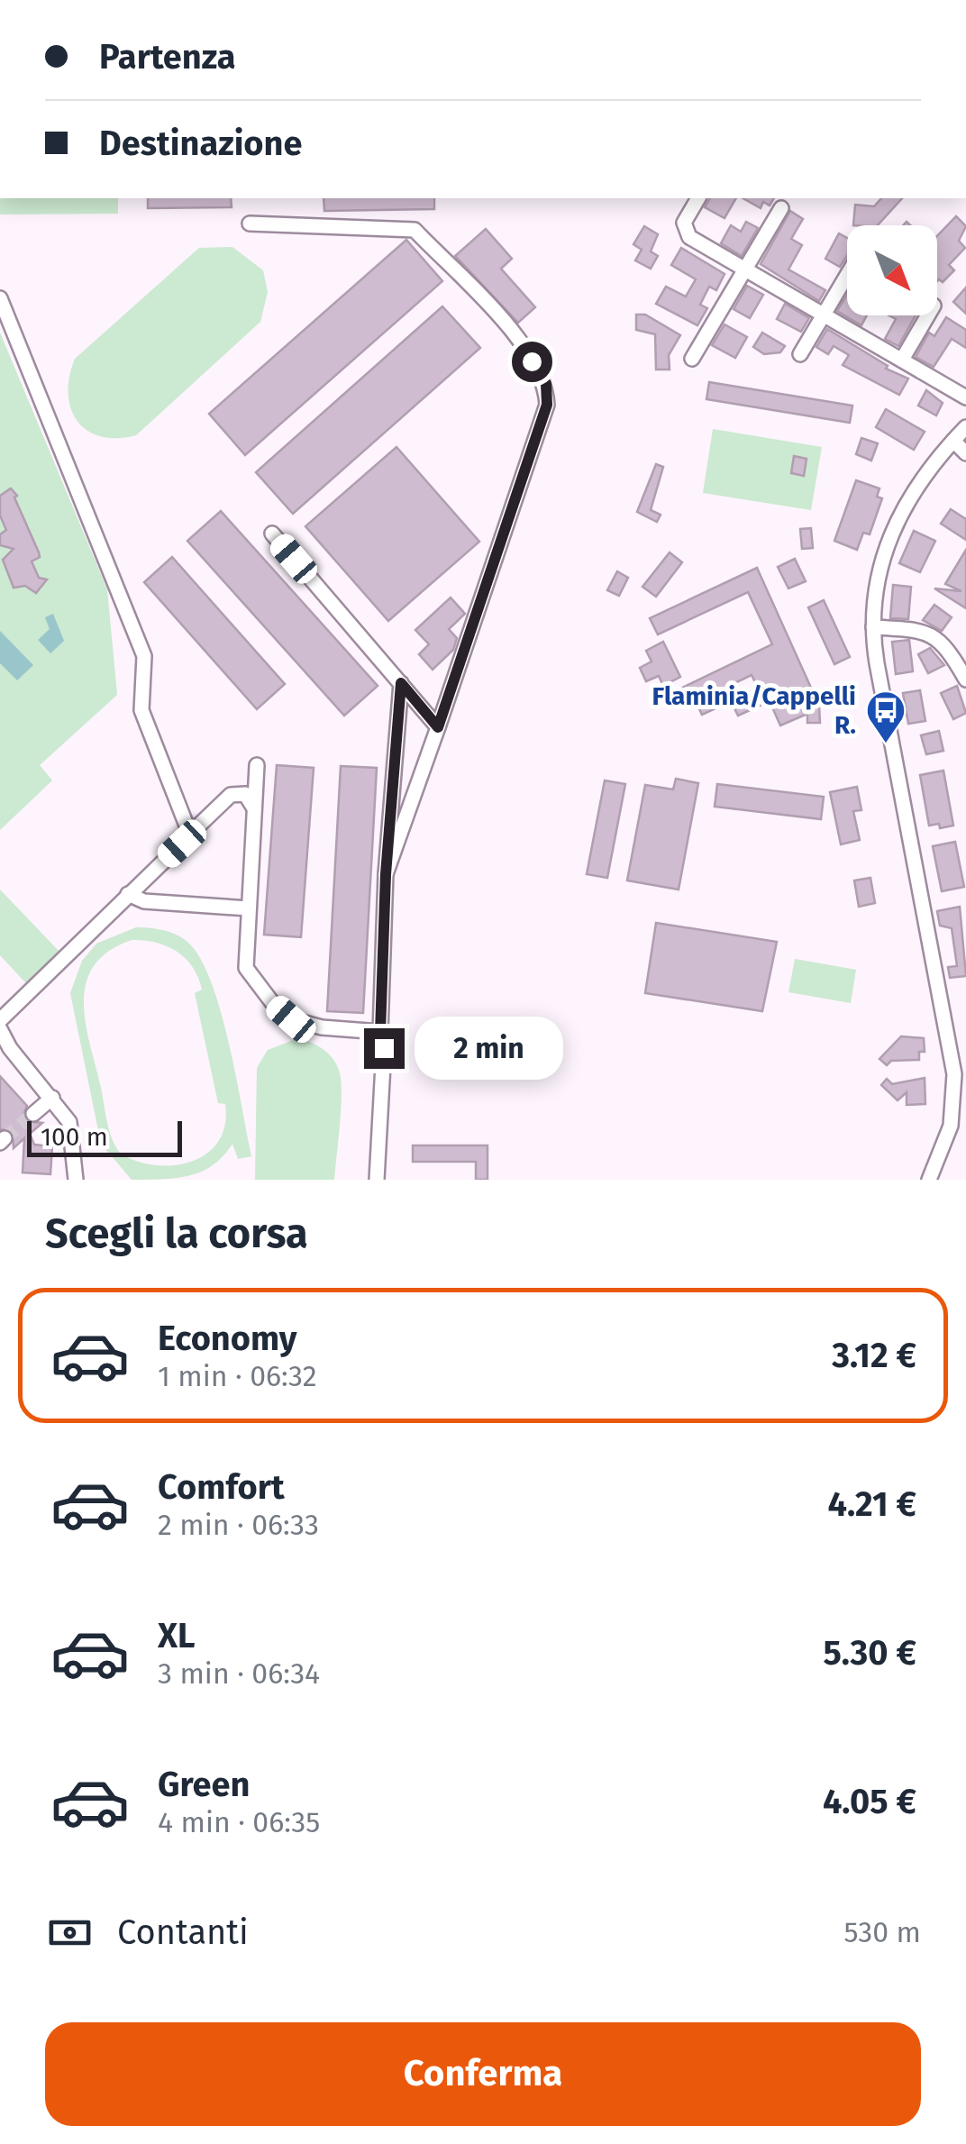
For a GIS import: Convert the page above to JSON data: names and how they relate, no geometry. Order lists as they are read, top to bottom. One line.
{"places":{"bus stop":["Flaminia/Cappelli R."]},"scale_bar":"100 m","north":"bottom right","page":{"banner":["Partenza","Destinazione"],"bubble":"2 min","scale":"100 m","heading":"Scegli la corsa","list":[{"name":"Economy","note":"1 min · 06:32","value":"3.12 €"},{"name":"Comfort","note":"2 min · 06:33","value":"4.21 €"},{"name":"XL","note":"3 min · 06:34","value":"5.30 €"},{"name":"Green","note":"4 min · 06:35","value":"4.05 €"}],"pay":["Contanti","530 m"],"buttons":"Conferma"}}
